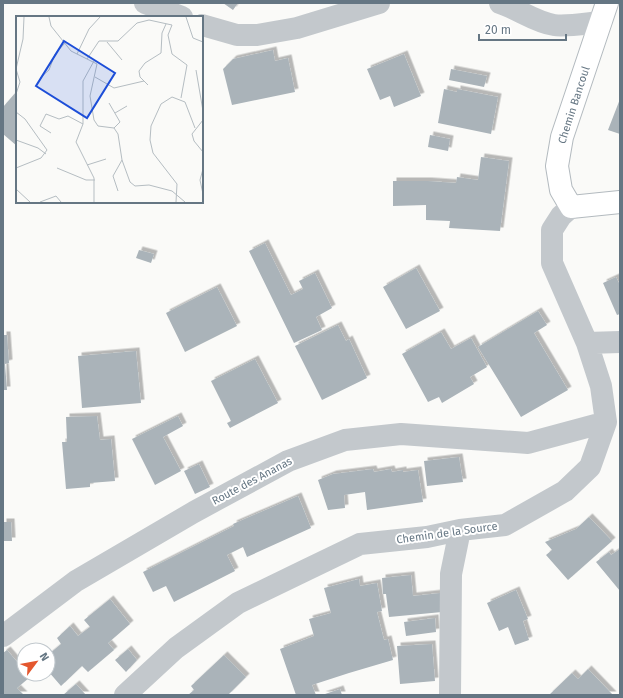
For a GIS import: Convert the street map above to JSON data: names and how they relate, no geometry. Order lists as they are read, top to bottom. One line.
{"streets":{"main road":["Chemin Bancoul"],"street":["Route des Ananas","Chemin de la Source"]},"crossings":[["Chemin Bancoul","Chemin de la Source"],["Route des Ananas","Chemin de la Source"]],"scale_bar":"20 m","north":"top right"}
